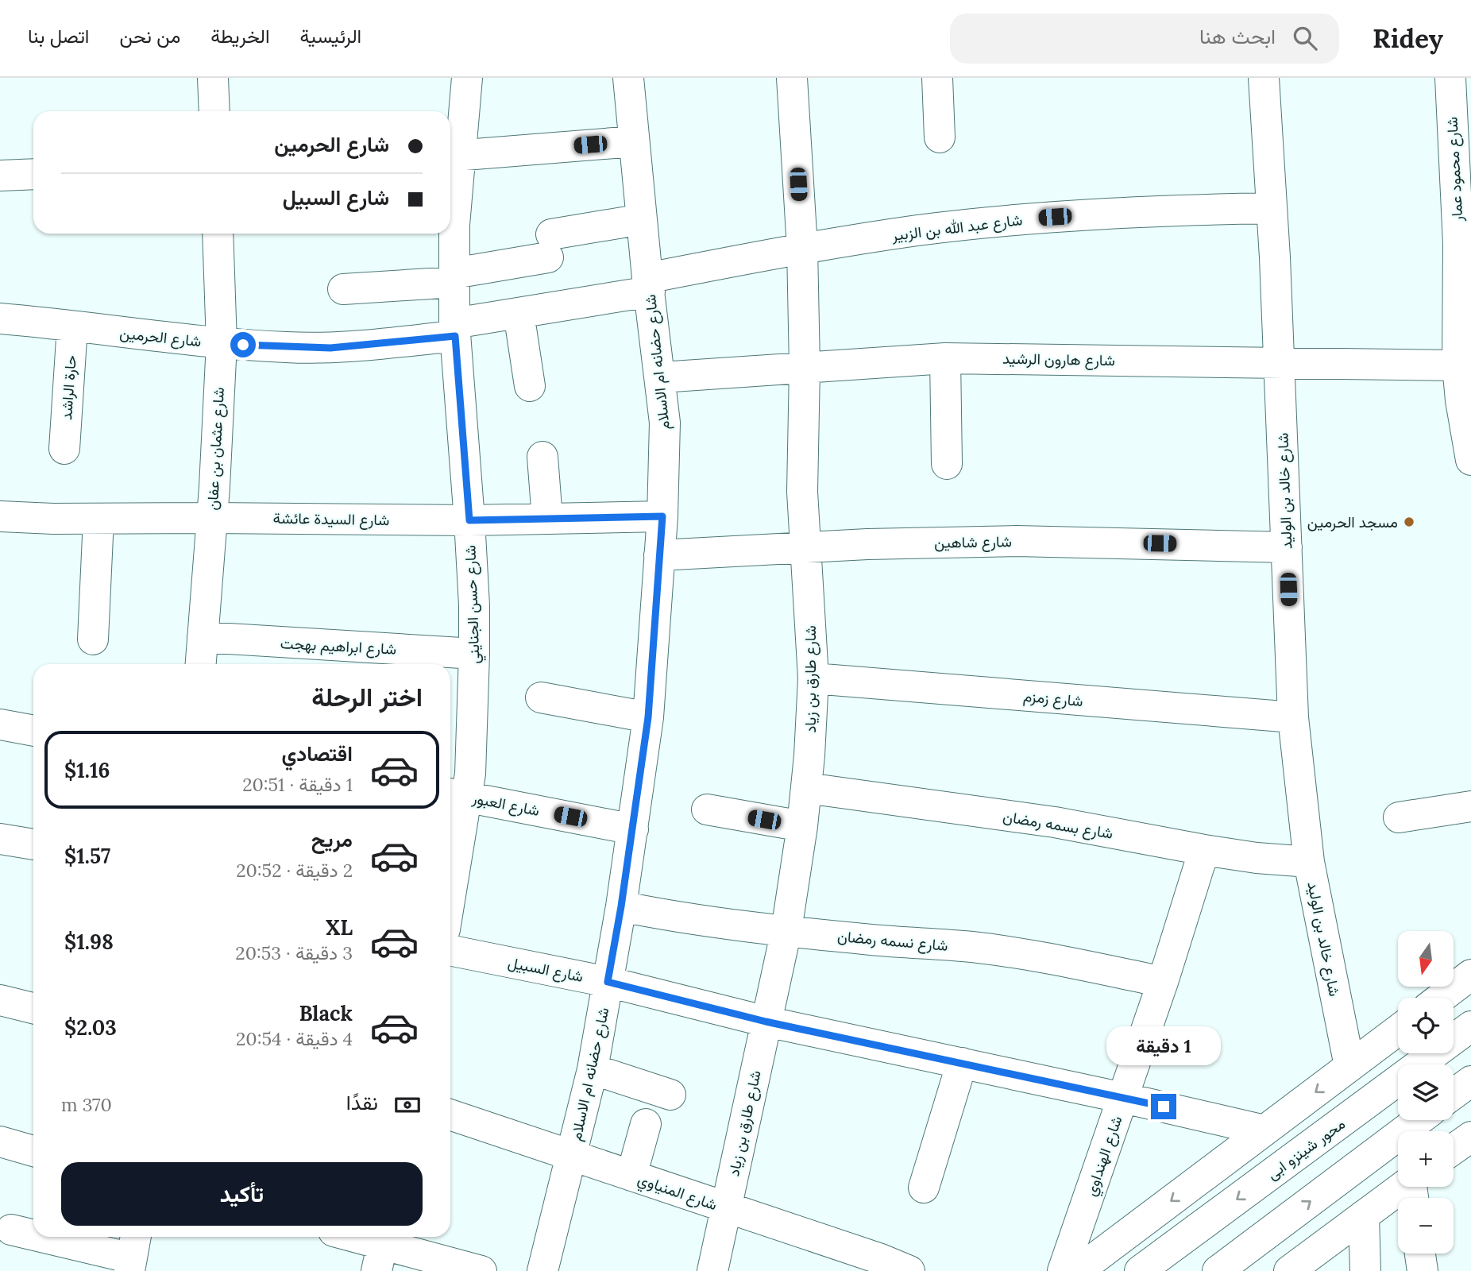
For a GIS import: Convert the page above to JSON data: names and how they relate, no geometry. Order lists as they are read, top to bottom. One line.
{"streets":{"street":["شارع محمود عمار","شارع عبد الله بن الزبير","شارع الحرمين","شارع هارون الرشيد","شارع حضانه ام الاسلام","حارة الراشد","شارع عثمان بن عفان","شارع خالد بن الوليد","شارع السيدة عائشة","شارع شاهين","شارع حسن الجنايني","شارع ابراهيم بهجت","شارع طارق بن زياد","شارع زمزم","شارع العبور","شارع بسمه رمضان","شارع نسمه رمضان","شارع السبيل","محور شينزو ابى","شارع الهنداوي","شارع المنياوي"]},"crossings":[["شارع محمود عمار","شارع هارون الرشيد"],["شارع عبد الله بن الزبير","شارع الحرمين"],["شارع عبد الله بن الزبير","شارع حضانه ام الاسلام"],["شارع عبد الله بن الزبير","شارع خالد بن الوليد"],["شارع عبد الله بن الزبير","شارع طارق بن زياد"],["شارع الحرمين","شارع حضانه ام الاسلام"],["شارع الحرمين","حارة الراشد"],["شارع الحرمين","شارع عثمان بن عفان"],["شارع الحرمين","شارع حسن الجنايني"],["شارع هارون الرشيد","شارع حضانه ام الاسلام"],["شارع هارون الرشيد","شارع خالد بن الوليد"],["شارع هارون الرشيد","شارع طارق بن زياد"],["شارع حضانه ام الاسلام","شارع السيدة عائشة"],["شارع حضانه ام الاسلام","شارع شاهين"],["شارع حضانه ام الاسلام","شارع العبور"],["شارع حضانه ام الاسلام","شارع نسمه رمضان"],["شارع حضانه ام الاسلام","شارع السبيل"],["شارع حضانه ام الاسلام","شارع المنياوي"],["شارع عثمان بن عفان","شارع السيدة عائشة"],["شارع عثمان بن عفان","شارع ابراهيم بهجت"],["شارع خالد بن الوليد","شارع شاهين"],["شارع خالد بن الوليد","شارع زمزم"],["شارع خالد بن الوليد","شارع بسمه رمضان"],["شارع السيدة عائشة","شارع حسن الجنايني"],["شارع شاهين","شارع طارق بن زياد"],["شارع حسن الجنايني","شارع ابراهيم بهجت"],["شارع حسن الجنايني","شارع العبور"],["شارع طارق بن زياد","شارع زمزم"],["شارع طارق بن زياد","شارع بسمه رمضان"],["شارع طارق بن زياد","شارع نسمه رمضان"],["شارع طارق بن زياد","شارع السبيل"],["شارع طارق بن زياد","شارع المنياوي"],["شارع بسمه رمضان","شارع الهنداوي"],["شارع نسمه رمضان","شارع الهنداوي"],["شارع السبيل","شارع الهنداوي"]],"places":["مسجد الحرمين"],"north":"bottom","page":{"header":"Ridey","search":"ابحث هنا","nav":["الرئيسية","الخريطة","من نحن","اتصل بنا"],"banner":["شارع الحرمين","شارع السبيل"],"heading":"اختر الرحلة","list":[{"name":"اقتصادي","note":"1 دقيقة · 20:51","value":"$1.16"},{"name":"مريح","note":"2 دقيقة · 20:52","value":"$1.57"},{"name":"XL","note":"3 دقيقة · 20:53","value":"$1.98"},{"name":"Black","note":"4 دقيقة · 20:54","value":"$2.03"}],"map_buttons":["+","−"],"bubble":"1 دقيقة","pay":["نقدًا","370 m"],"buttons":"تأكيد"}}
